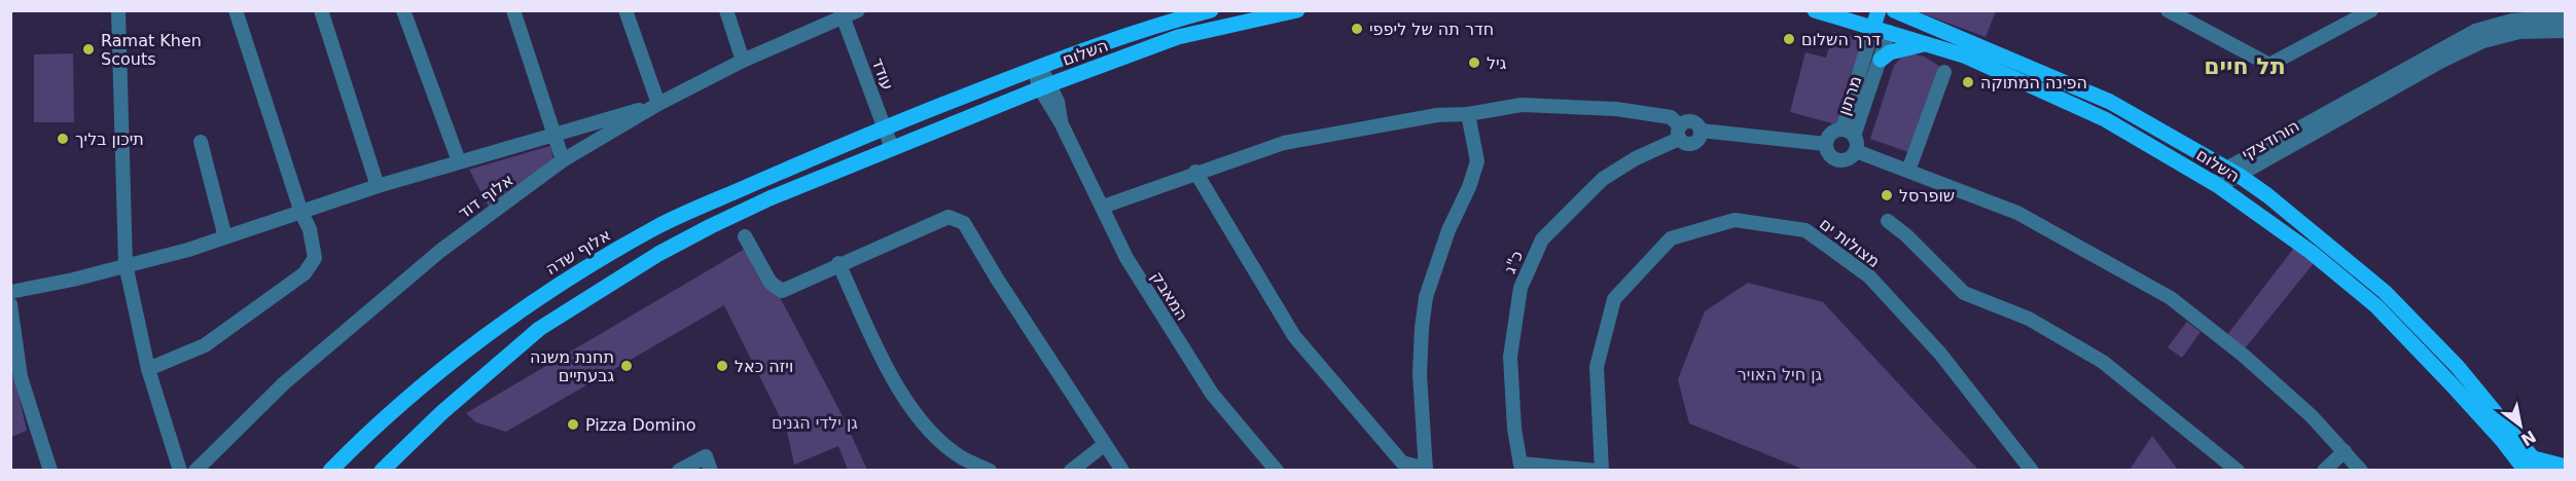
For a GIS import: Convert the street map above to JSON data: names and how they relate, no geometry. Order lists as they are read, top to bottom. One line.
{"streets":{"main road":["השלום","אלוף שדה"],"street":["עודד","מרתון","הורודצקי","אלוף דוד","מצולות ים","כ\"ג","המאבק"]},"crossings":[["השלום","עודד"],["השלום","מרתון"],["השלום","הורודצקי"],["השלום","אלוף שדה"],["השלום","המאבק"],["עודד","אלוף דוד"],["עודד","אלוף שדה"],["מרתון","כ\"ג"]],"districts":["תל חיים"],"parks":["גן חיל האויר","גן ילדי הגנים"],"places":["חדר תה של ליפפי","דרך השלום","Ramat Khen Scouts","גיל","הפינה המתוקה","תיכון בליך","שופרסל","תחנת משנה גבעתיים","ויזה כאל","Pizza Domino"],"north":"bottom right"}
